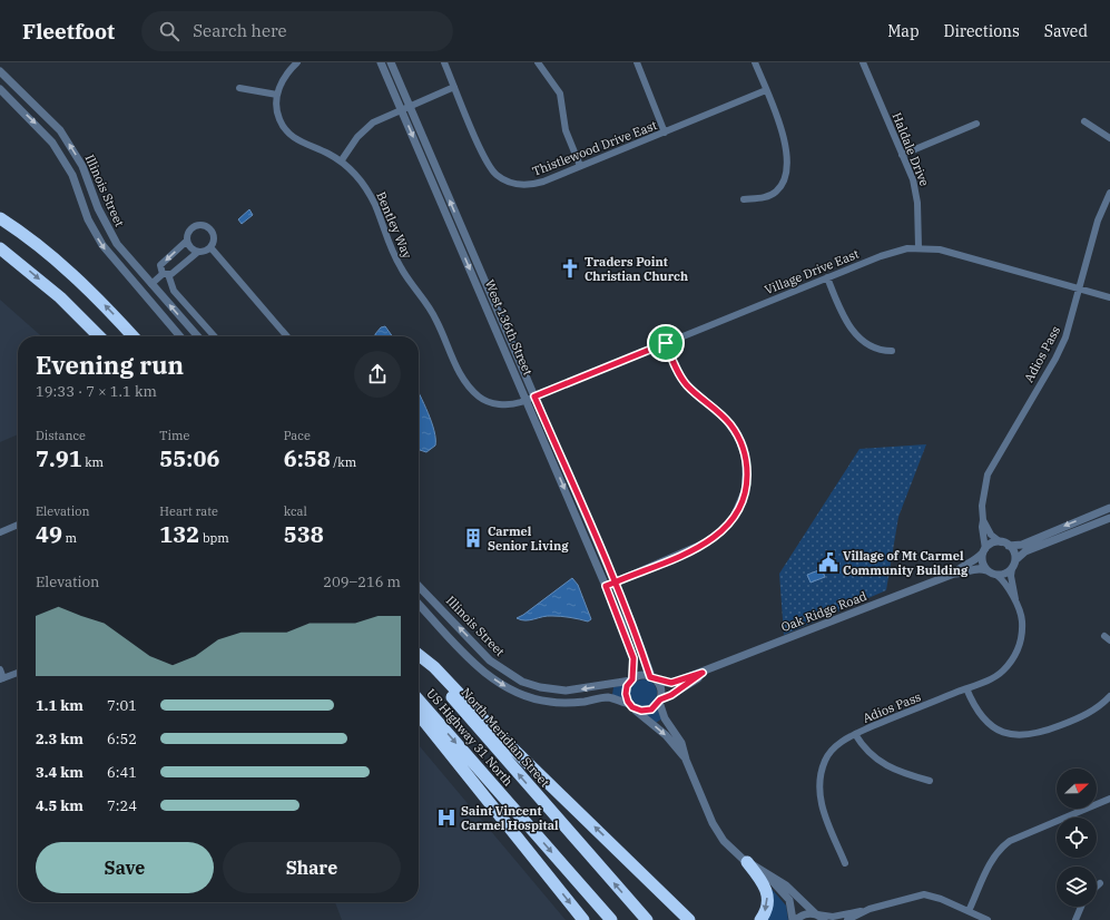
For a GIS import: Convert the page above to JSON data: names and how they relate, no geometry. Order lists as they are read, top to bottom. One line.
{"streets":{"highway":["US Highway 31 North","North Meridian Street"],"street":["Thistlewood Drive East","Haldale Drive","Illinois Street","Bentley Way","Village Drive East","West 136th Street","Adios Pass","Oak Ridge Road"]},"crossings":[["Haldale Drive","Village Drive East"],["Illinois Street","West 136th Street"],["Illinois Street","Oak Ridge Road"],["Bentley Way","Village Drive East"],["Bentley Way","West 136th Street"],["Village Drive East","West 136th Street"],["Village Drive East","Adios Pass"],["West 136th Street","Oak Ridge Road"],["Adios Pass","Oak Ridge Road"]],"places":{"church":["Traders Point Christian Church"],"building":["Carmel Senior Living"],"public building":["Village of Mt Carmel Community Building"],"hospital":["Saint Vincent Carmel Hospital"]},"north":"right","page":{"header":"Fleetfoot","search":"Search here","nav":["Map","Directions","Saved"],"heading":["Evening run","19:33 · 7 × 1.1 km"],"stats":[["Distance","7.91 km"],["Time","55:06"],["Pace","6:58 /km"],["Elevation","49 m"],["Heart rate","132 bpm"],["kcal","538"]],"chart":["Elevation","209–216 m"],"list":[{"name":"1.1 km","note":"7:01"},{"name":"2.3 km","note":"6:52"},{"name":"3.4 km","note":"6:41"},{"name":"4.5 km","note":"7:24"}],"buttons":["Save","Share"]}}
